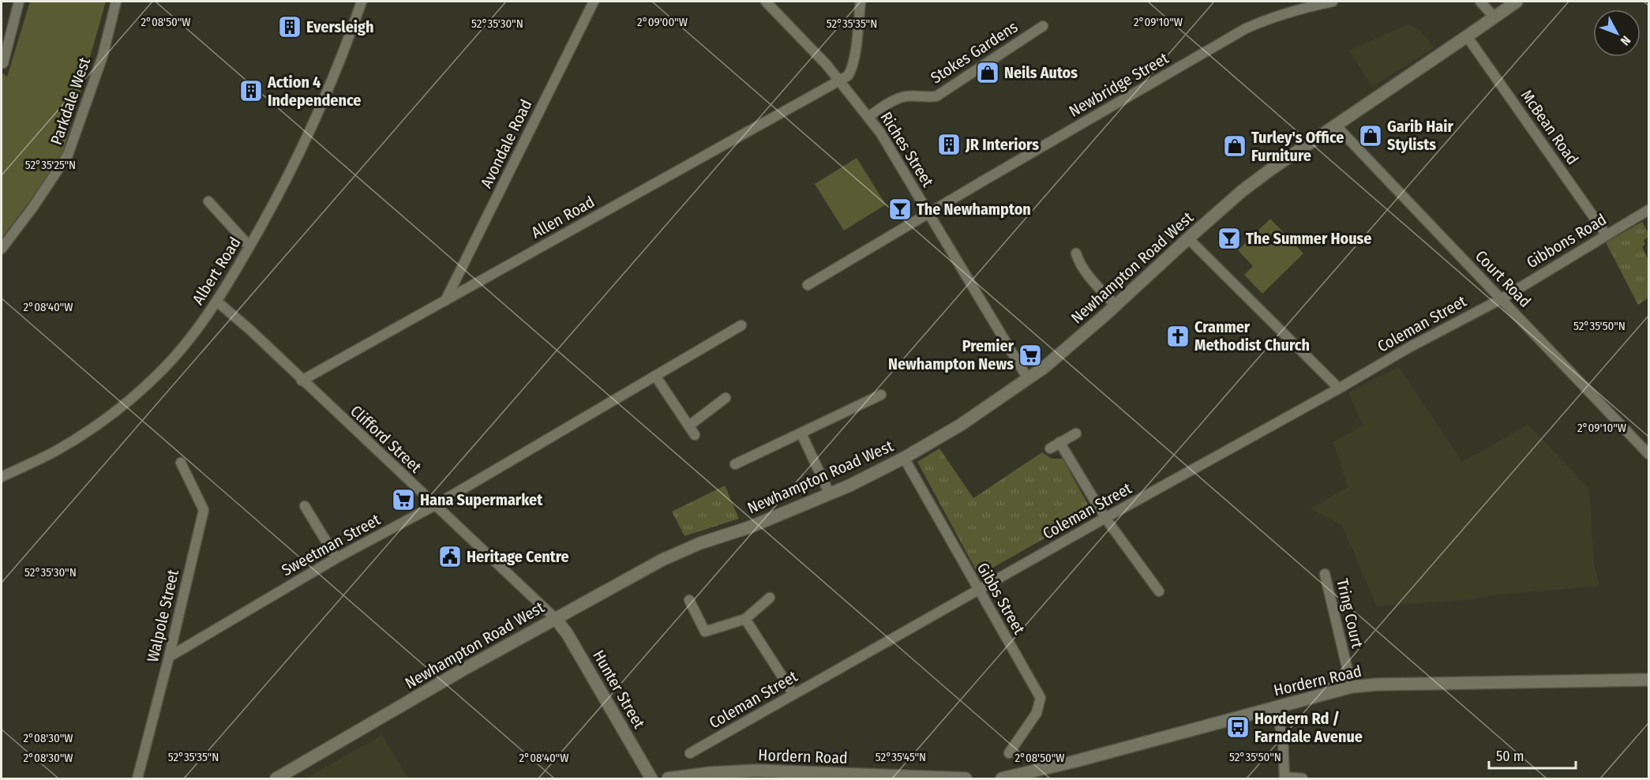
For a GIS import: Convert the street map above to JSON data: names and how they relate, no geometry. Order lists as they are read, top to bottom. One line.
{"streets":{"street":["Stokes Gardens","Newbridge Street","Parkdale West","McBean Road","Avondale Road","Riches Street","Allen Road","Gibbons Road","Newhampton Road West","Albert Road","Court Road","Coleman Street","Clifford Street","Sweetman Street","Gibbs Street","Tring Court","Walpole Street","Hordern Road","Hunter Street"]},"crossings":[["Stokes Gardens","Riches Street"],["Newbridge Street","Riches Street"],["McBean Road","Gibbons Road"],["McBean Road","Newhampton Road West"],["Avondale Road","Allen Road"],["Riches Street","Allen Road"],["Riches Street","Newhampton Road West"],["Allen Road","Clifford Street"],["Gibbons Road","Court Road"],["Gibbons Road","Coleman Street"],["Newhampton Road West","Court Road"],["Newhampton Road West","Clifford Street"],["Newhampton Road West","Gibbs Street"],["Newhampton Road West","Hunter Street"],["Albert Road","Clifford Street"],["Court Road","Coleman Street"],["Coleman Street","Gibbs Street"],["Clifford Street","Sweetman Street"],["Clifford Street","Hunter Street"],["Sweetman Street","Walpole Street"],["Tring Court","Hordern Road"]],"places":{"building":["Eversleigh","Action 4 Independence","JR Interiors"],"shop":["Neils Autos","Garib Hair Stylists","Turley's Office Furniture"],"bar":["The Newhampton","The Summer House"],"church":["Cranmer Methodist Church"],"supermarket":["Premier Newhampton News","Hana Supermarket"],"public building":["Heritage Centre"],"bus stop":["Hordern Rd / Farndale Avenue"]},"scale_bar":"50 m","north":"bottom right","coordinates":["2°08'50\"W","2°09'00\"W","2°09'10\"W","52°35'30\"N","52°35'35\"N","52°35'25\"N","2°08'40\"W","52°35'50\"N","2°08'30\"W","52°35'45\"N"]}
